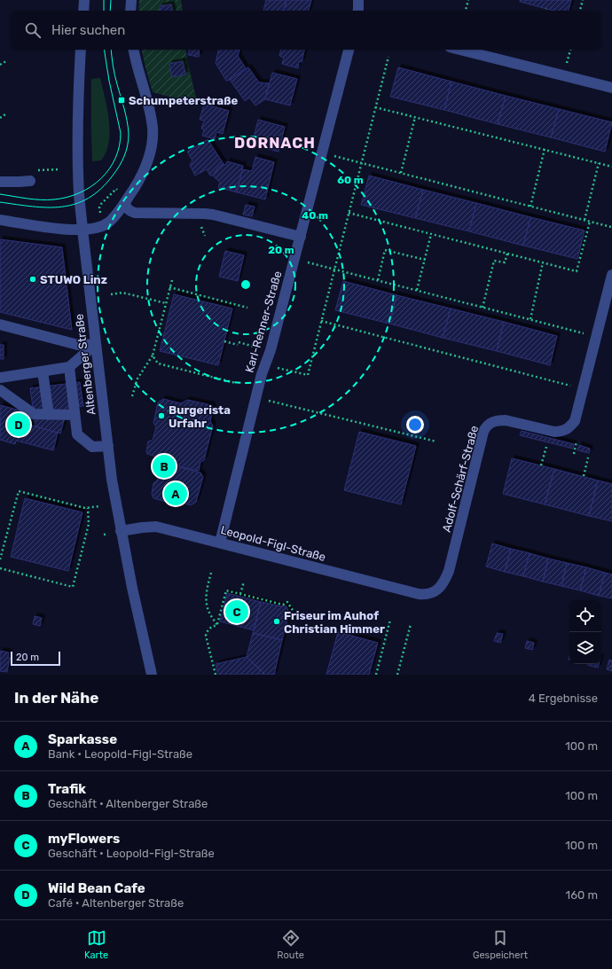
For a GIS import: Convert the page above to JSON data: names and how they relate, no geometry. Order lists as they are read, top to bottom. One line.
{"streets":{"street":["Karl-Renner-Straße","Altenberger Straße","Adolf-Schärf-Straße","Leopold-Figl-Straße"]},"crossings":[["Karl-Renner-Straße","Leopold-Figl-Straße"],["Altenberger Straße","Leopold-Figl-Straße"],["Adolf-Schärf-Straße","Leopold-Figl-Straße"]],"districts":["DORNACH"],"places":{"transit":["Schumpeterstraße"],"other":["STUWO Linz","Burgerista Urfahr","Friseur im Auhof Christian Himmer"]},"scale_bar":"20 m","page":{"search":"Hier suchen","pins":["D","B","A","C"],"scale":"20 m","heading":["In der Nähe","4 Ergebnisse"],"list":[{"mark":"A","name":"Sparkasse","note":"Bank · Leopold-Figl-Straße","value":"100 m"},{"mark":"B","name":"Trafik","note":"Geschäft · Altenberger Straße","value":"100 m"},{"mark":"C","name":"myFlowers","note":"Geschäft · Leopold-Figl-Straße","value":"100 m"},{"mark":"D","name":"Wild Bean Cafe","note":"Café · Altenberger Straße","value":"160 m"}],"nav":["Karte","Route","Gespeichert"]},"rings":["60 m","40 m","20 m"]}
